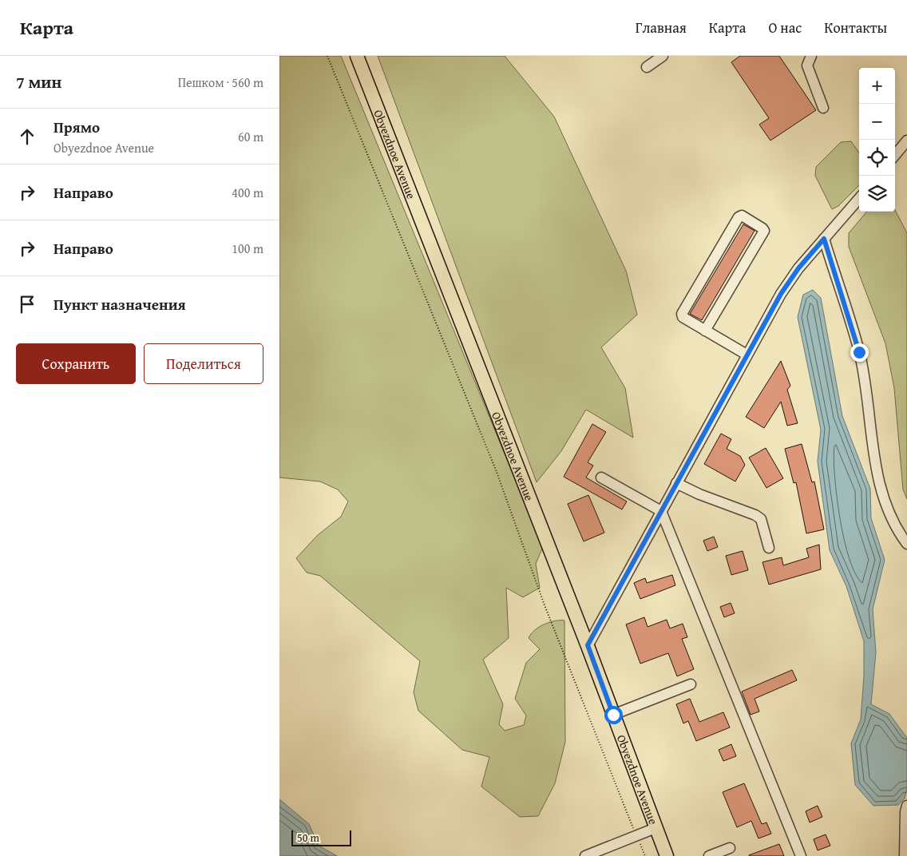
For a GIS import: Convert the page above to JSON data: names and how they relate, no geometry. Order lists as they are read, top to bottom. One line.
{"streets":{"main road":["Obyezdnoe Avenue"]},"scale_bar":"50 m","page":{"header":"Карта","nav":["Главная","Карта","О нас","Контакты"],"heading":["7 мин","Пешком · 560 m"],"map_buttons":["+","−"],"list":[["Прямо","Obyezdnoe Avenue","60 m"],["Направо","400 m"],["Направо","100 m"],"Пункт назначения"],"buttons":["Сохранить","Поделиться"],"scale":"50 m"}}
